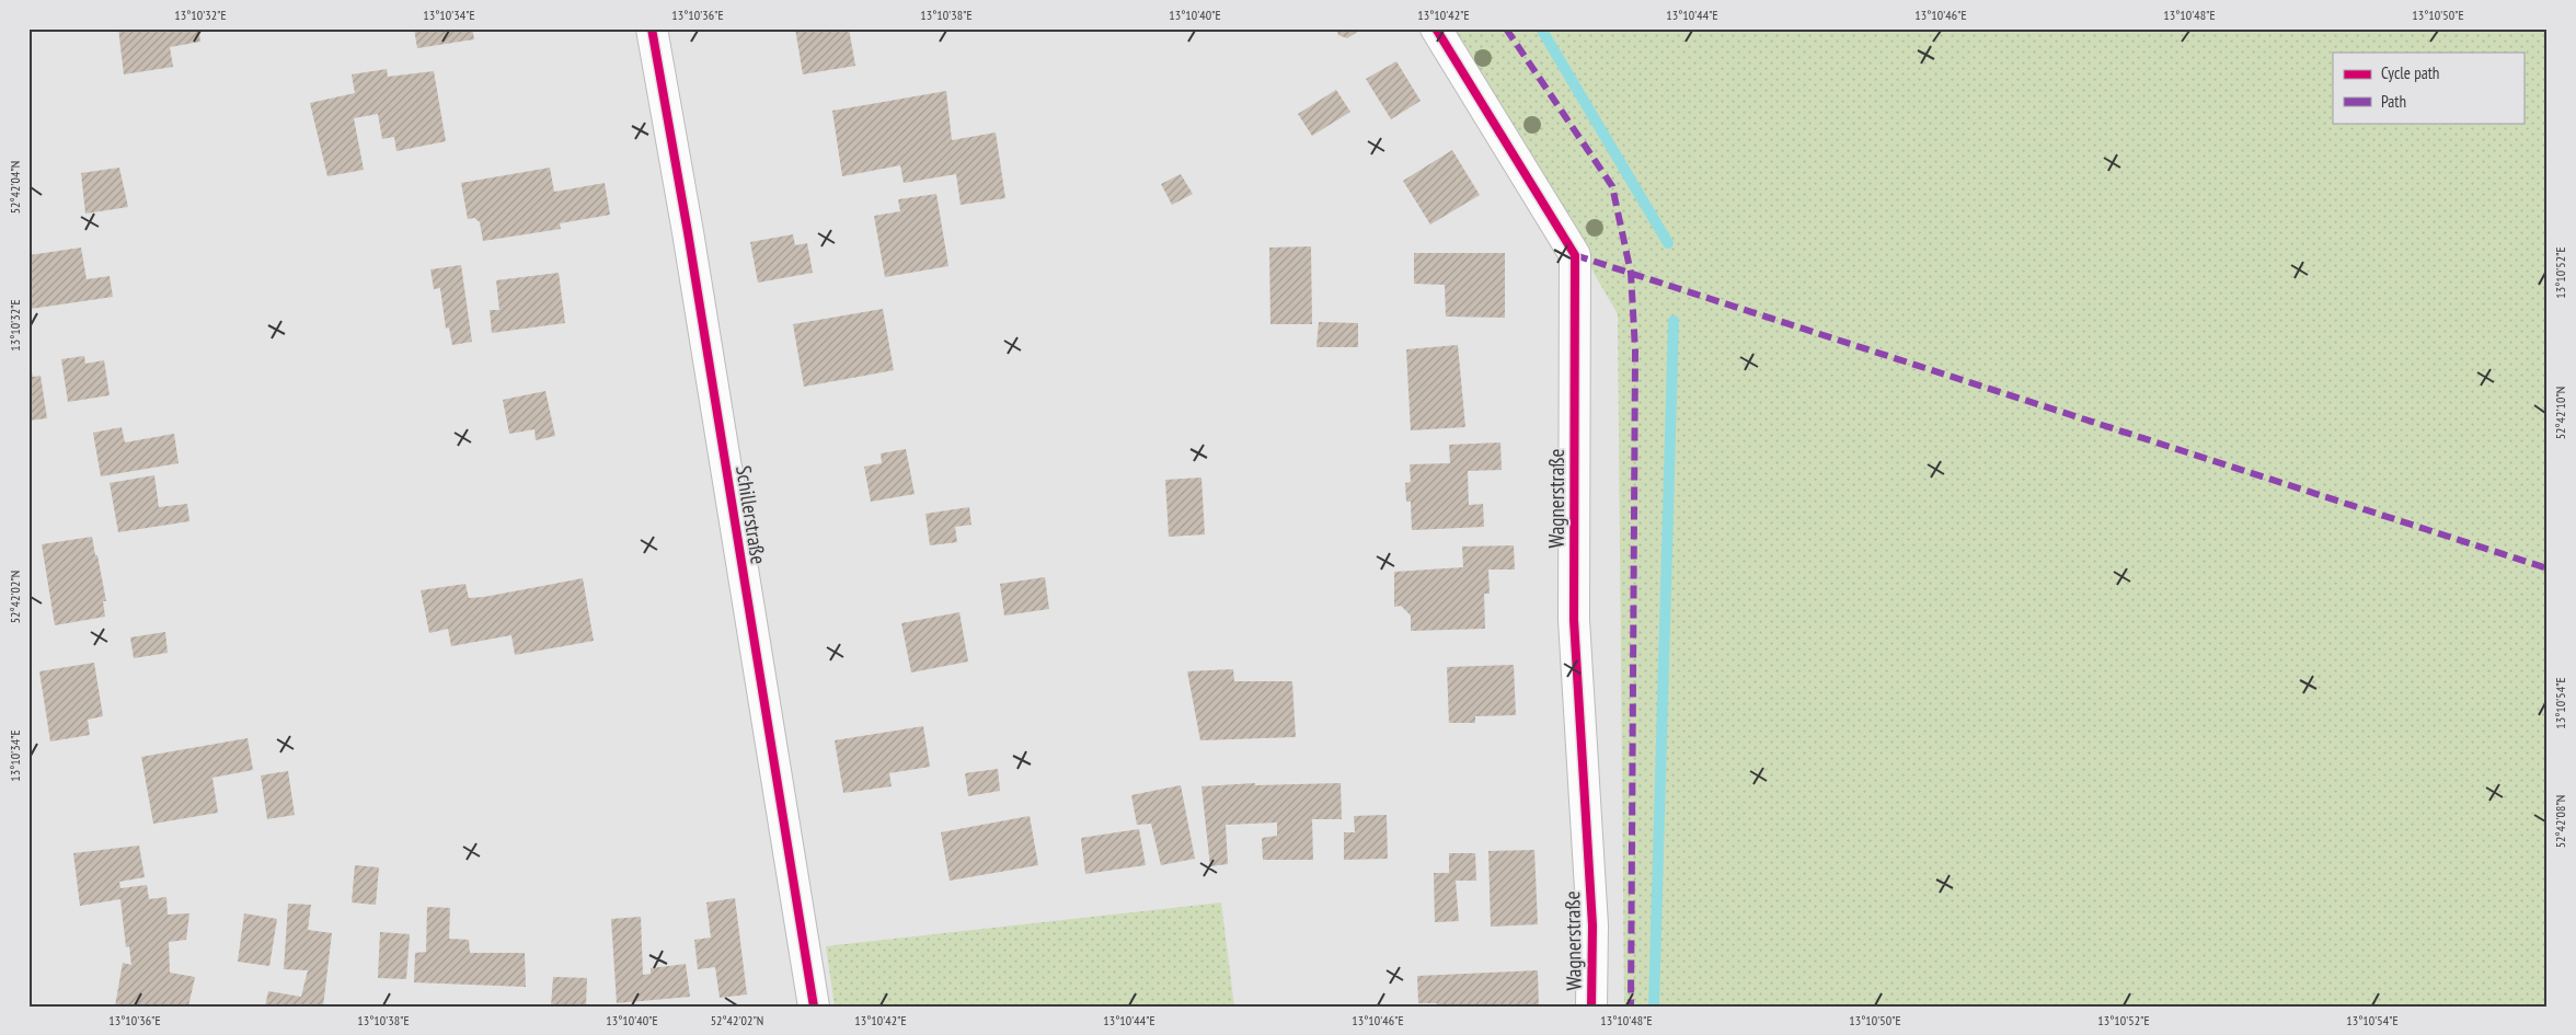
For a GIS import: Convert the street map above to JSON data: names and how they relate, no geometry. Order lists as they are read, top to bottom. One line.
{"streets":{"street":["Wagnerstraße","Schillerstraße"]},"legend":["Cycle path","Path"],"coordinates":["13°10'32\"E","13°10'34\"E","13°10'36\"E","13°10'38\"E","13°10'40\"E","13°10'42\"E","13°10'44\"E","13°10'46\"E","13°10'48\"E","13°10'50\"E","52°42'04\"N","13°10'52\"E","52°42'10\"N","52°42'02\"N","13°10'54\"E","52°42'08\"N"]}
